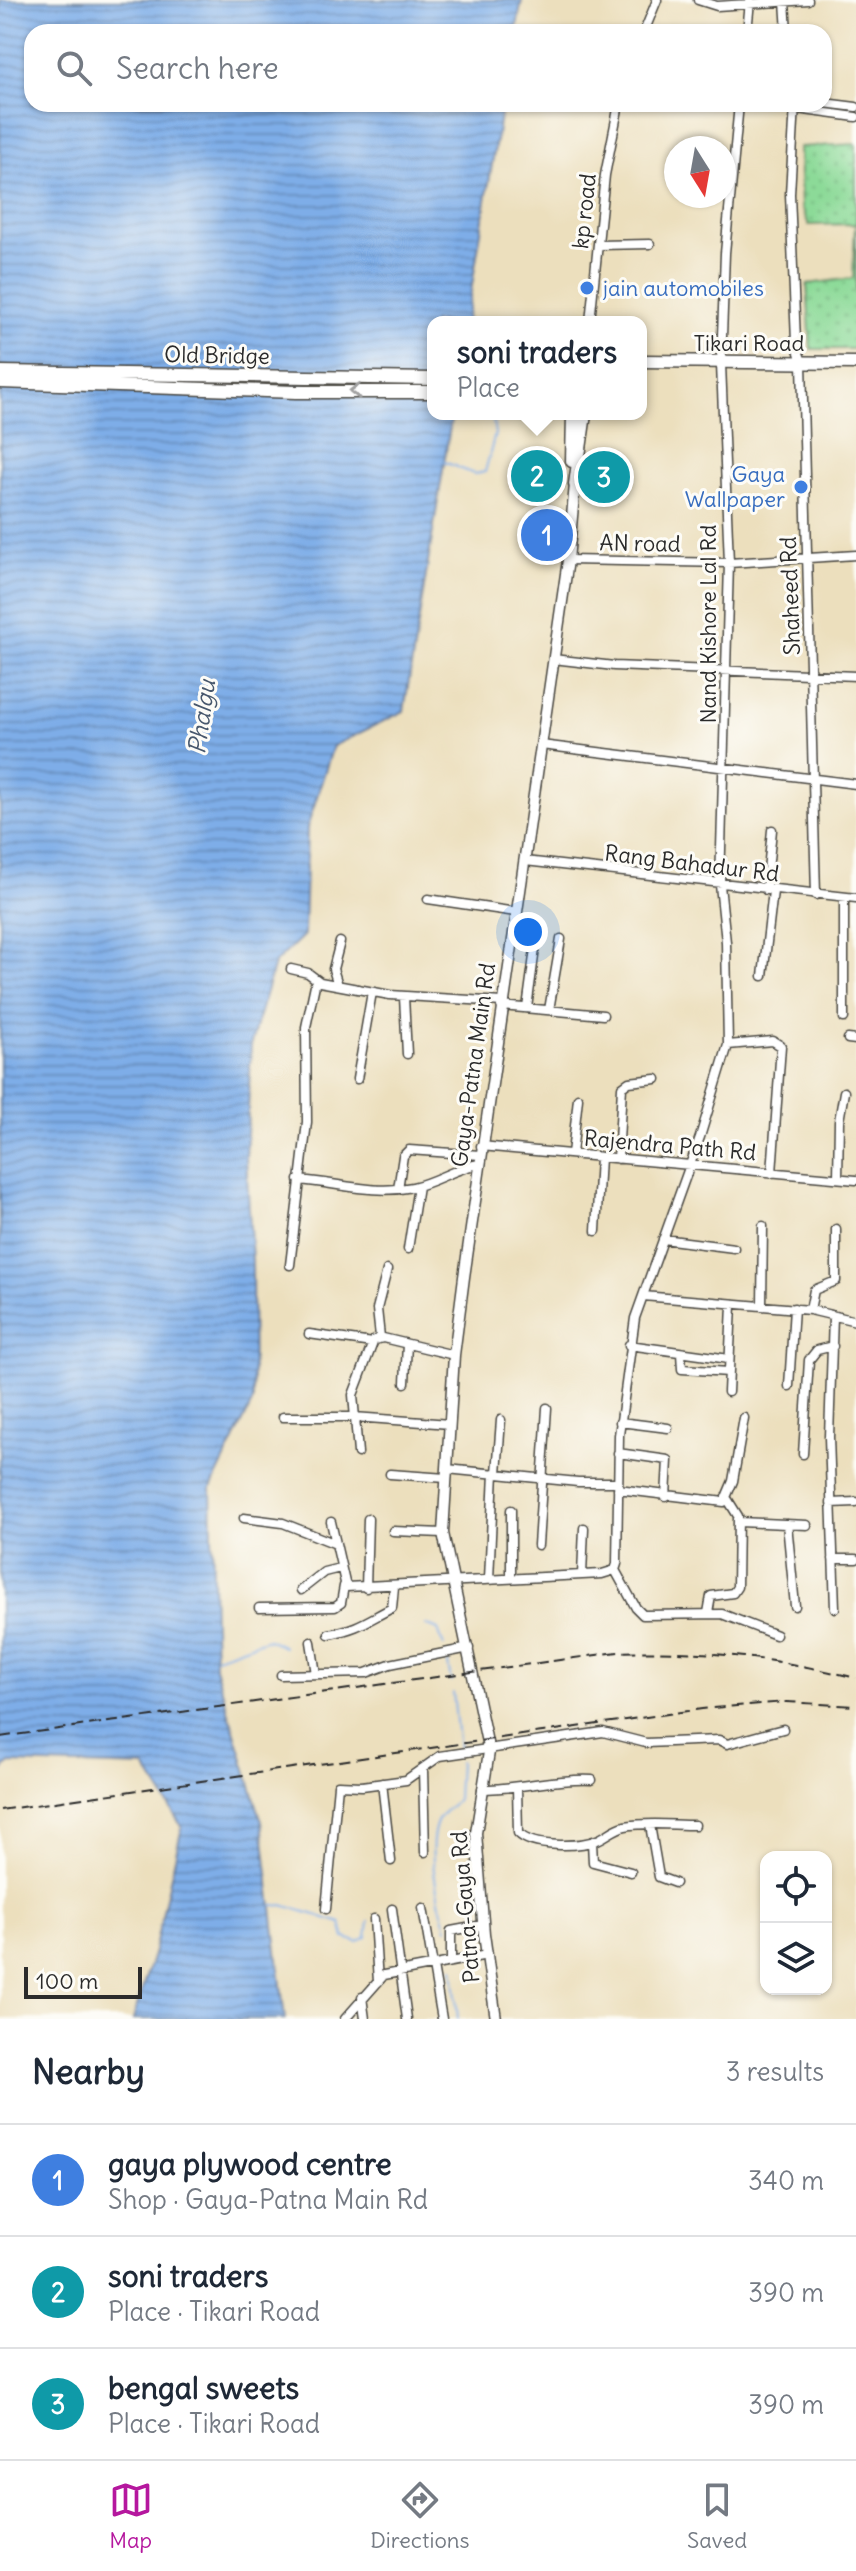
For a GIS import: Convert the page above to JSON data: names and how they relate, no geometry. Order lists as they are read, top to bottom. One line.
{"streets":{"highway":["Tikari Road","Old Bridge"],"main road":["Gaya-Patna Main Rd","Patna-Gaya Rd"],"street":["kp road","AN road","Shaheed Rd","Nand Kishore Lal Rd","Rang Bahadur Rd","Rajendra Path Rd"]},"crossings":[["Tikari Road","Shaheed Rd"],["Tikari Road","Nand Kishore Lal Rd"],["AN road","Shaheed Rd"],["AN road","Nand Kishore Lal Rd"],["AN road","Gaya-Patna Main Rd"],["Shaheed Rd","Rang Bahadur Rd"],["Nand Kishore Lal Rd","Rang Bahadur Rd"],["Nand Kishore Lal Rd","Rajendra Path Rd"],["Rang Bahadur Rd","Gaya-Patna Main Rd"],["Gaya-Patna Main Rd","Rajendra Path Rd"],["Gaya-Patna Main Rd","Patna-Gaya Rd"]],"water":["Phalgu"],"places":["jain automobiles","Gaya Wallpaper"],"scale_bar":"100 m","north":"bottom","page":{"search":"Search here","popup":["soni traders","Place"],"pins":["2","3","1"],"scale":"100 m","heading":["Nearby","3 results"],"list":[{"mark":"1","name":"gaya plywood centre","note":"Shop · Gaya-Patna Main Rd","value":"340 m"},{"mark":"2","name":"soni traders","note":"Place · Tikari Road","value":"390 m"},{"mark":"3","name":"bengal sweets","note":"Place · Tikari Road","value":"390 m"}],"nav":["Map","Directions","Saved"]}}
